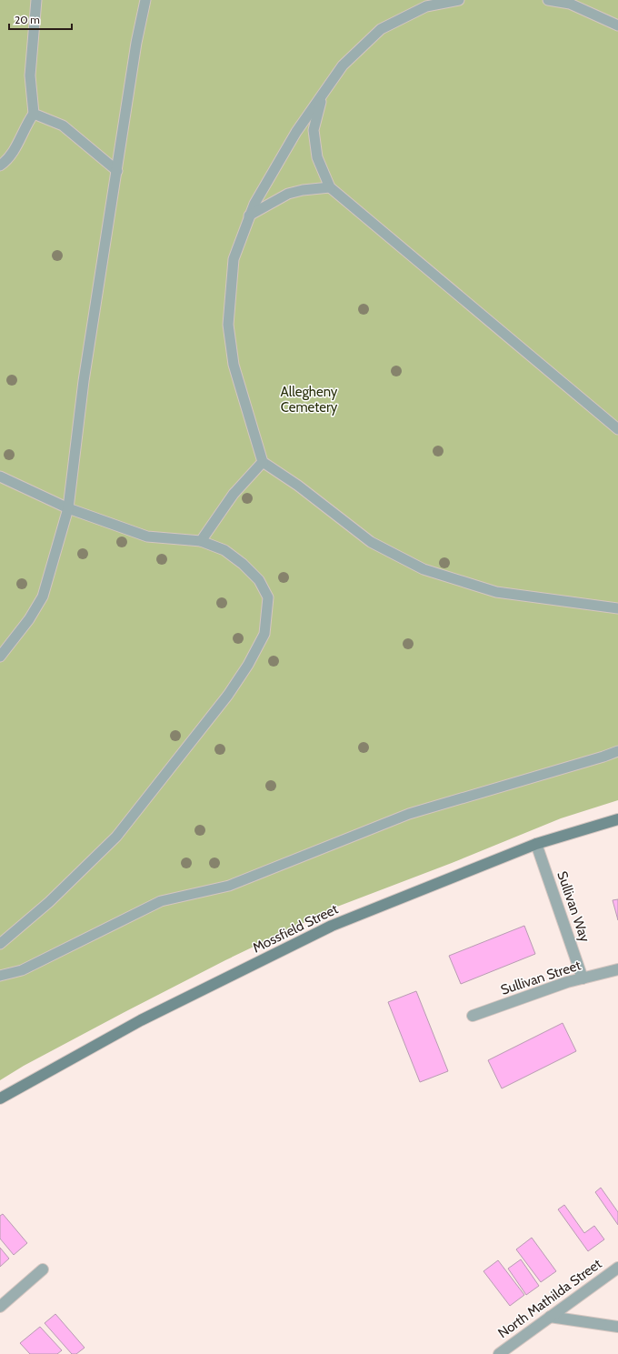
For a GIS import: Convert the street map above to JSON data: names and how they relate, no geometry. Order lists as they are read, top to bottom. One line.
{"streets":{"street":["Sullivan Way","Mossfield Street","Sullivan Street","North Mathilda Street"]},"crossings":[["Sullivan Way","Mossfield Street"],["Sullivan Way","Sullivan Street"]],"parks":["Allegheny Cemetery"],"scale_bar":"20 m"}
